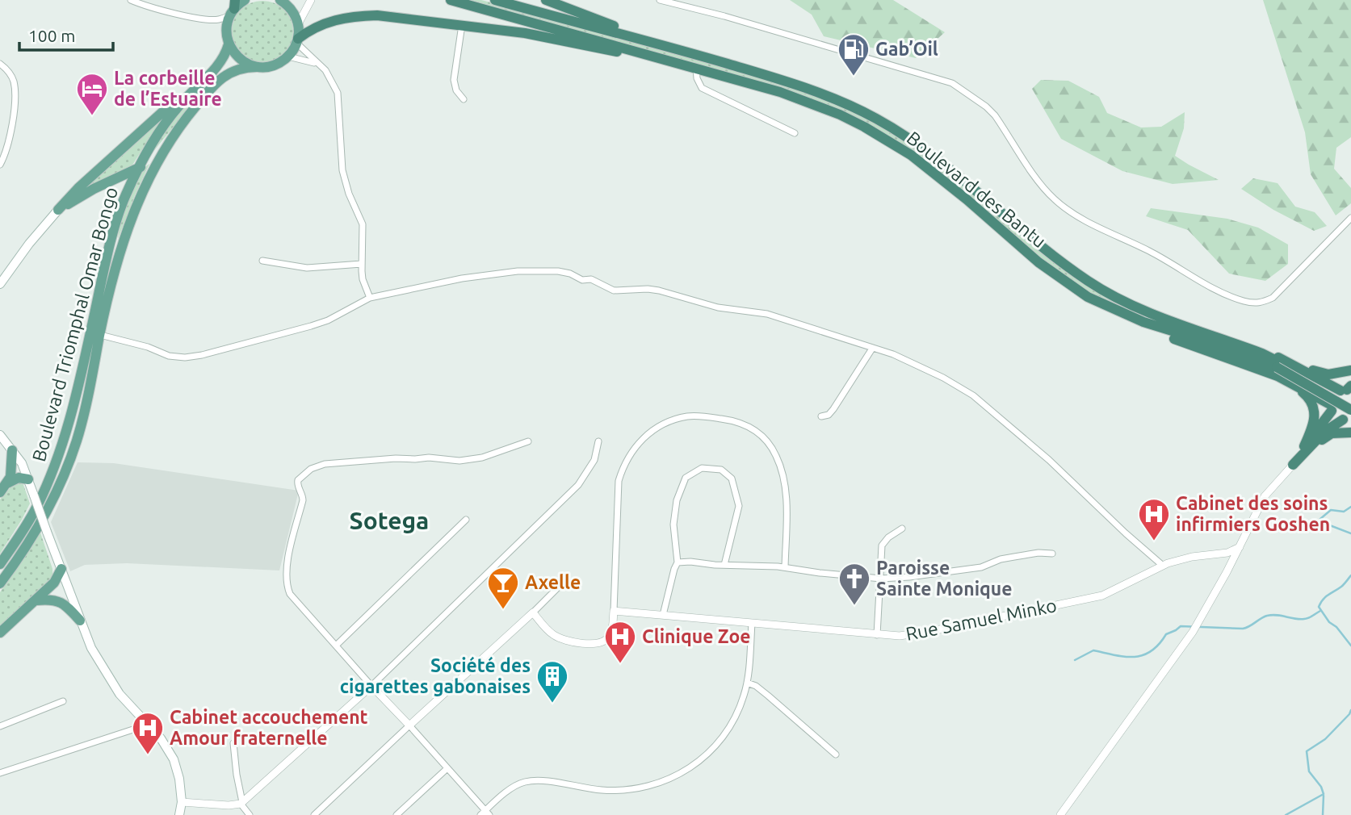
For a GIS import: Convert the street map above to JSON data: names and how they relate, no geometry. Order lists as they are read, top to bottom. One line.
{"streets":{"highway":["Boulevard des Bantu"],"main road":["Boulevard Triomphal Omar Bongo"],"street":["Rue Samuel Minko"]},"districts":["Sotega"],"places":{"fuel station":["Gab’Oil"],"hotel":["La corbeille de l’Estuaire"],"hospital":["Cabinet des soins infirmiers Goshen","Clinique Zoe","Cabinet accouchement Amour fraternelle"],"church":["Paroisse Sainte Monique"],"bar":["Axelle"],"building":["Société des cigarettes gabonaises"]},"scale_bar":"100 m"}
